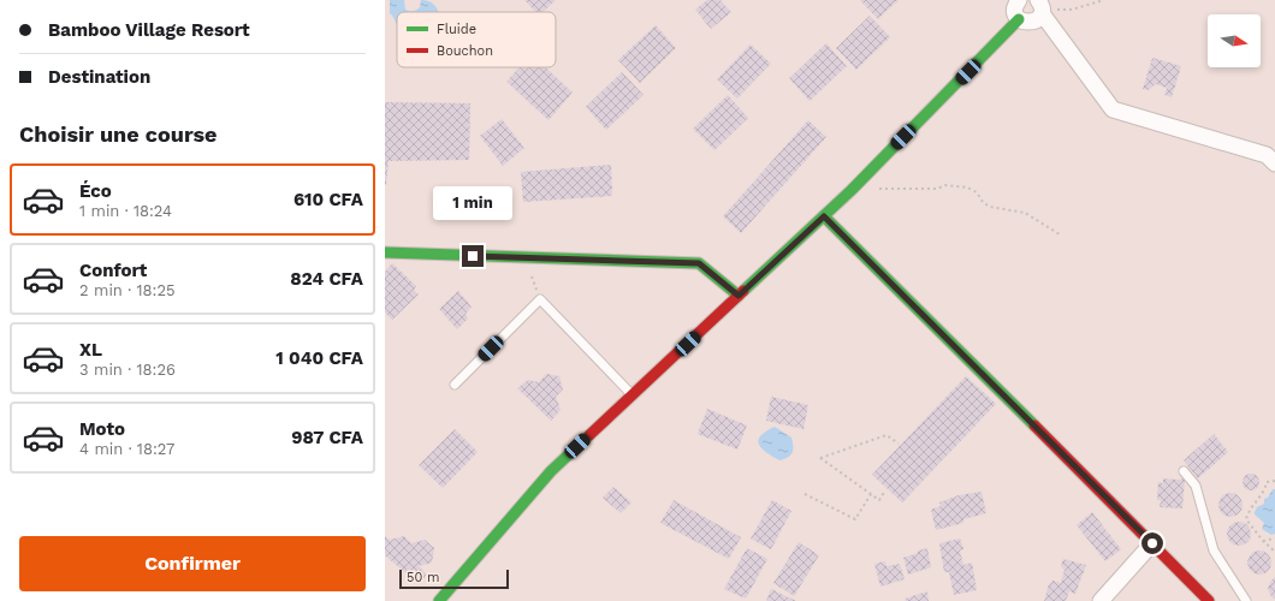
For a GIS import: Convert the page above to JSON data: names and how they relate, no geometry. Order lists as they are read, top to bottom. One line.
{"legend":["Fluide","Bouchon"],"scale_bar":"50 m","north":"right","page":{"banner":["Bamboo Village Resort","Destination"],"heading":"Choisir une course","list":[{"name":"Éco","note":"1 min · 18:24","value":"610 CFA"},{"name":"Confort","note":"2 min · 18:25","value":"824 CFA"},{"name":"XL","note":"3 min · 18:26","value":"1 040 CFA"},{"name":"Moto","note":"4 min · 18:27","value":"987 CFA"}],"bubble":"1 min","buttons":"Confirmer","scale":"50 m"}}
